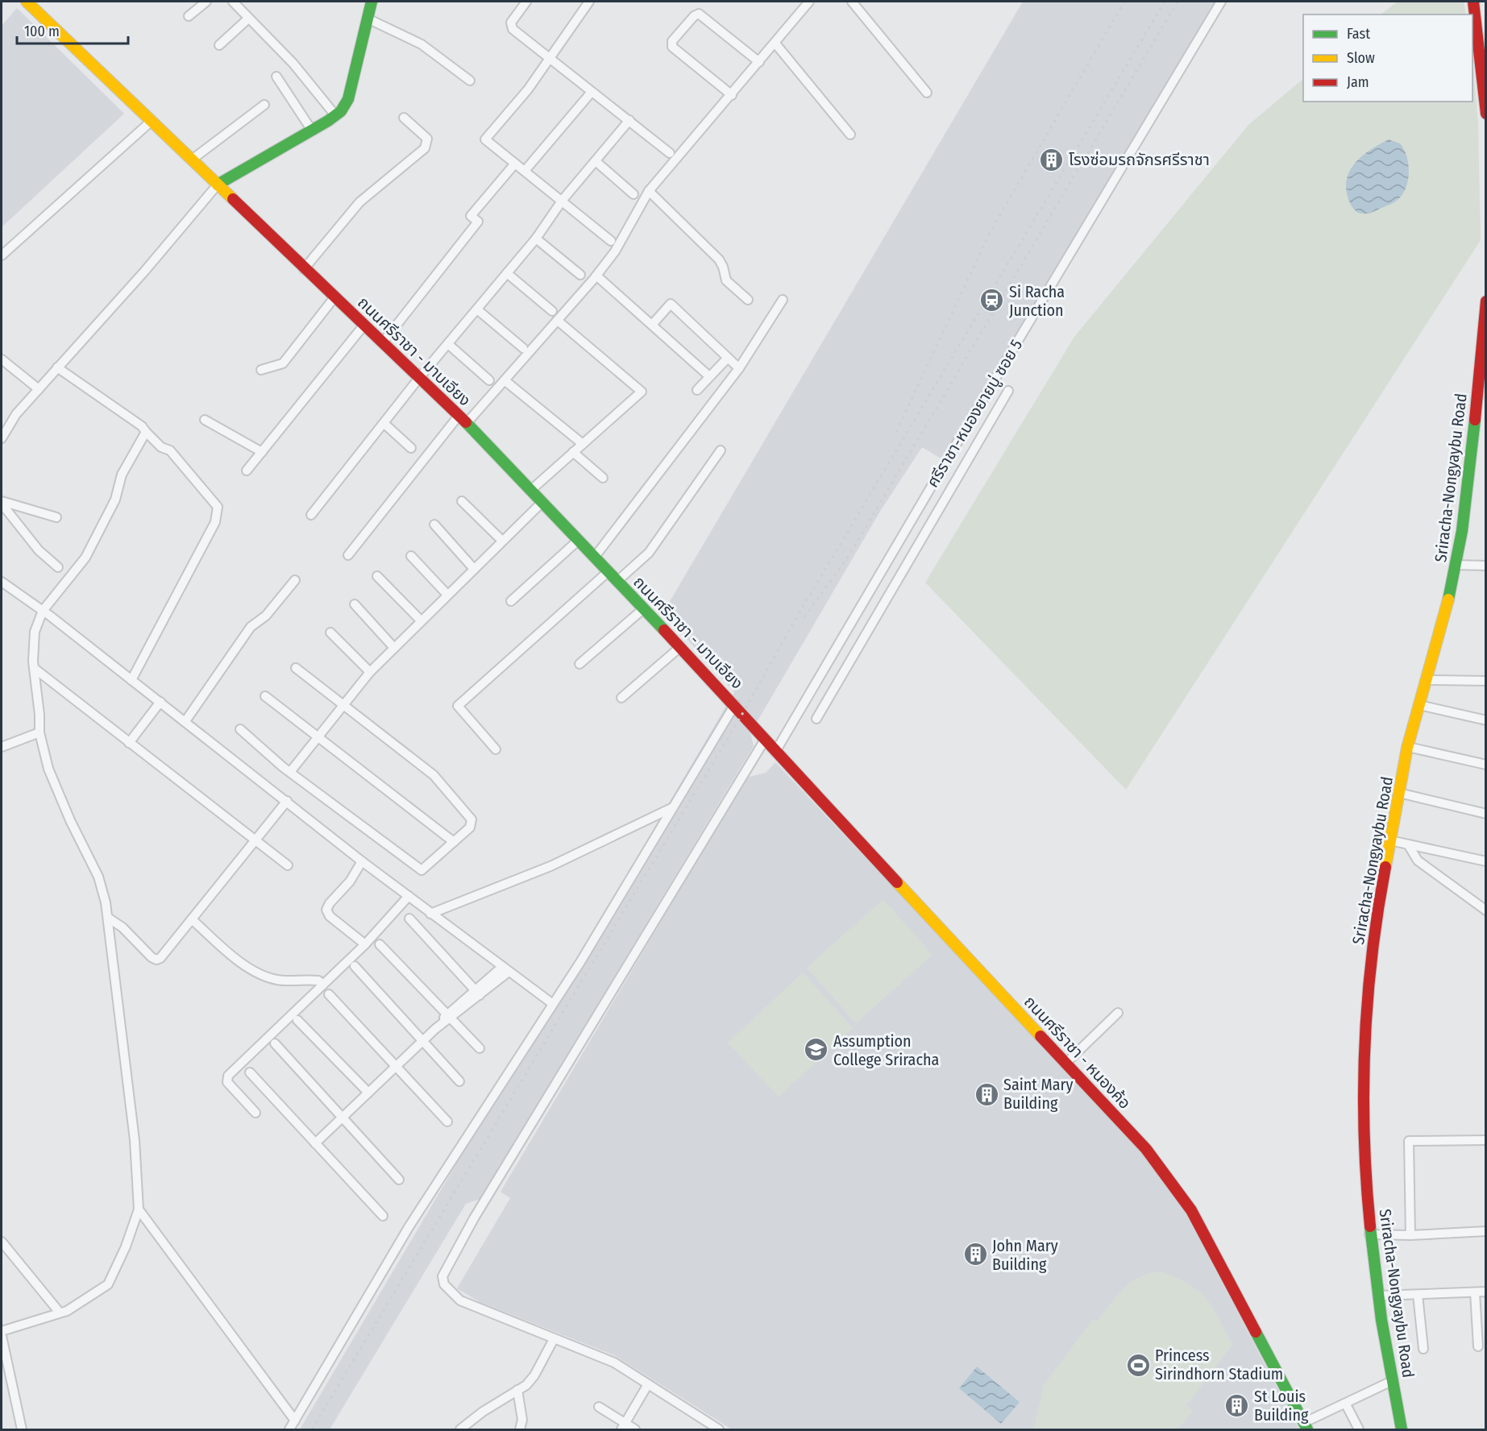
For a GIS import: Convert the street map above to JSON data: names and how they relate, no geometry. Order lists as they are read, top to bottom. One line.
{"streets":{"main road":["ถนนศรีราชา - มาบเอียง","Sriracha-Nongyaybu Road","ถนนศรีราชา - หนองค้อ"],"street":["ศรีราชา-หนองยายบู่ ซอย 5"]},"crossings":[["ถนนศรีราชา - มาบเอียง","ถนนศรีราชา - หนองค้อ"],["ศรีราชา-หนองยายบู่ ซอย 5","ถนนศรีราชา - หนองค้อ"]],"places":{"building":["โรงซ่อมรถจักรศรีราชา","Saint Mary Building","John Mary Building","St Louis Building"],"station":["Si Racha Junction"],"school or university":["Assumption College Sriracha"],"sports":["Princess Sirindhorn Stadium"]},"legend":["Fast","Slow","Jam"],"scale_bar":"100 m"}
